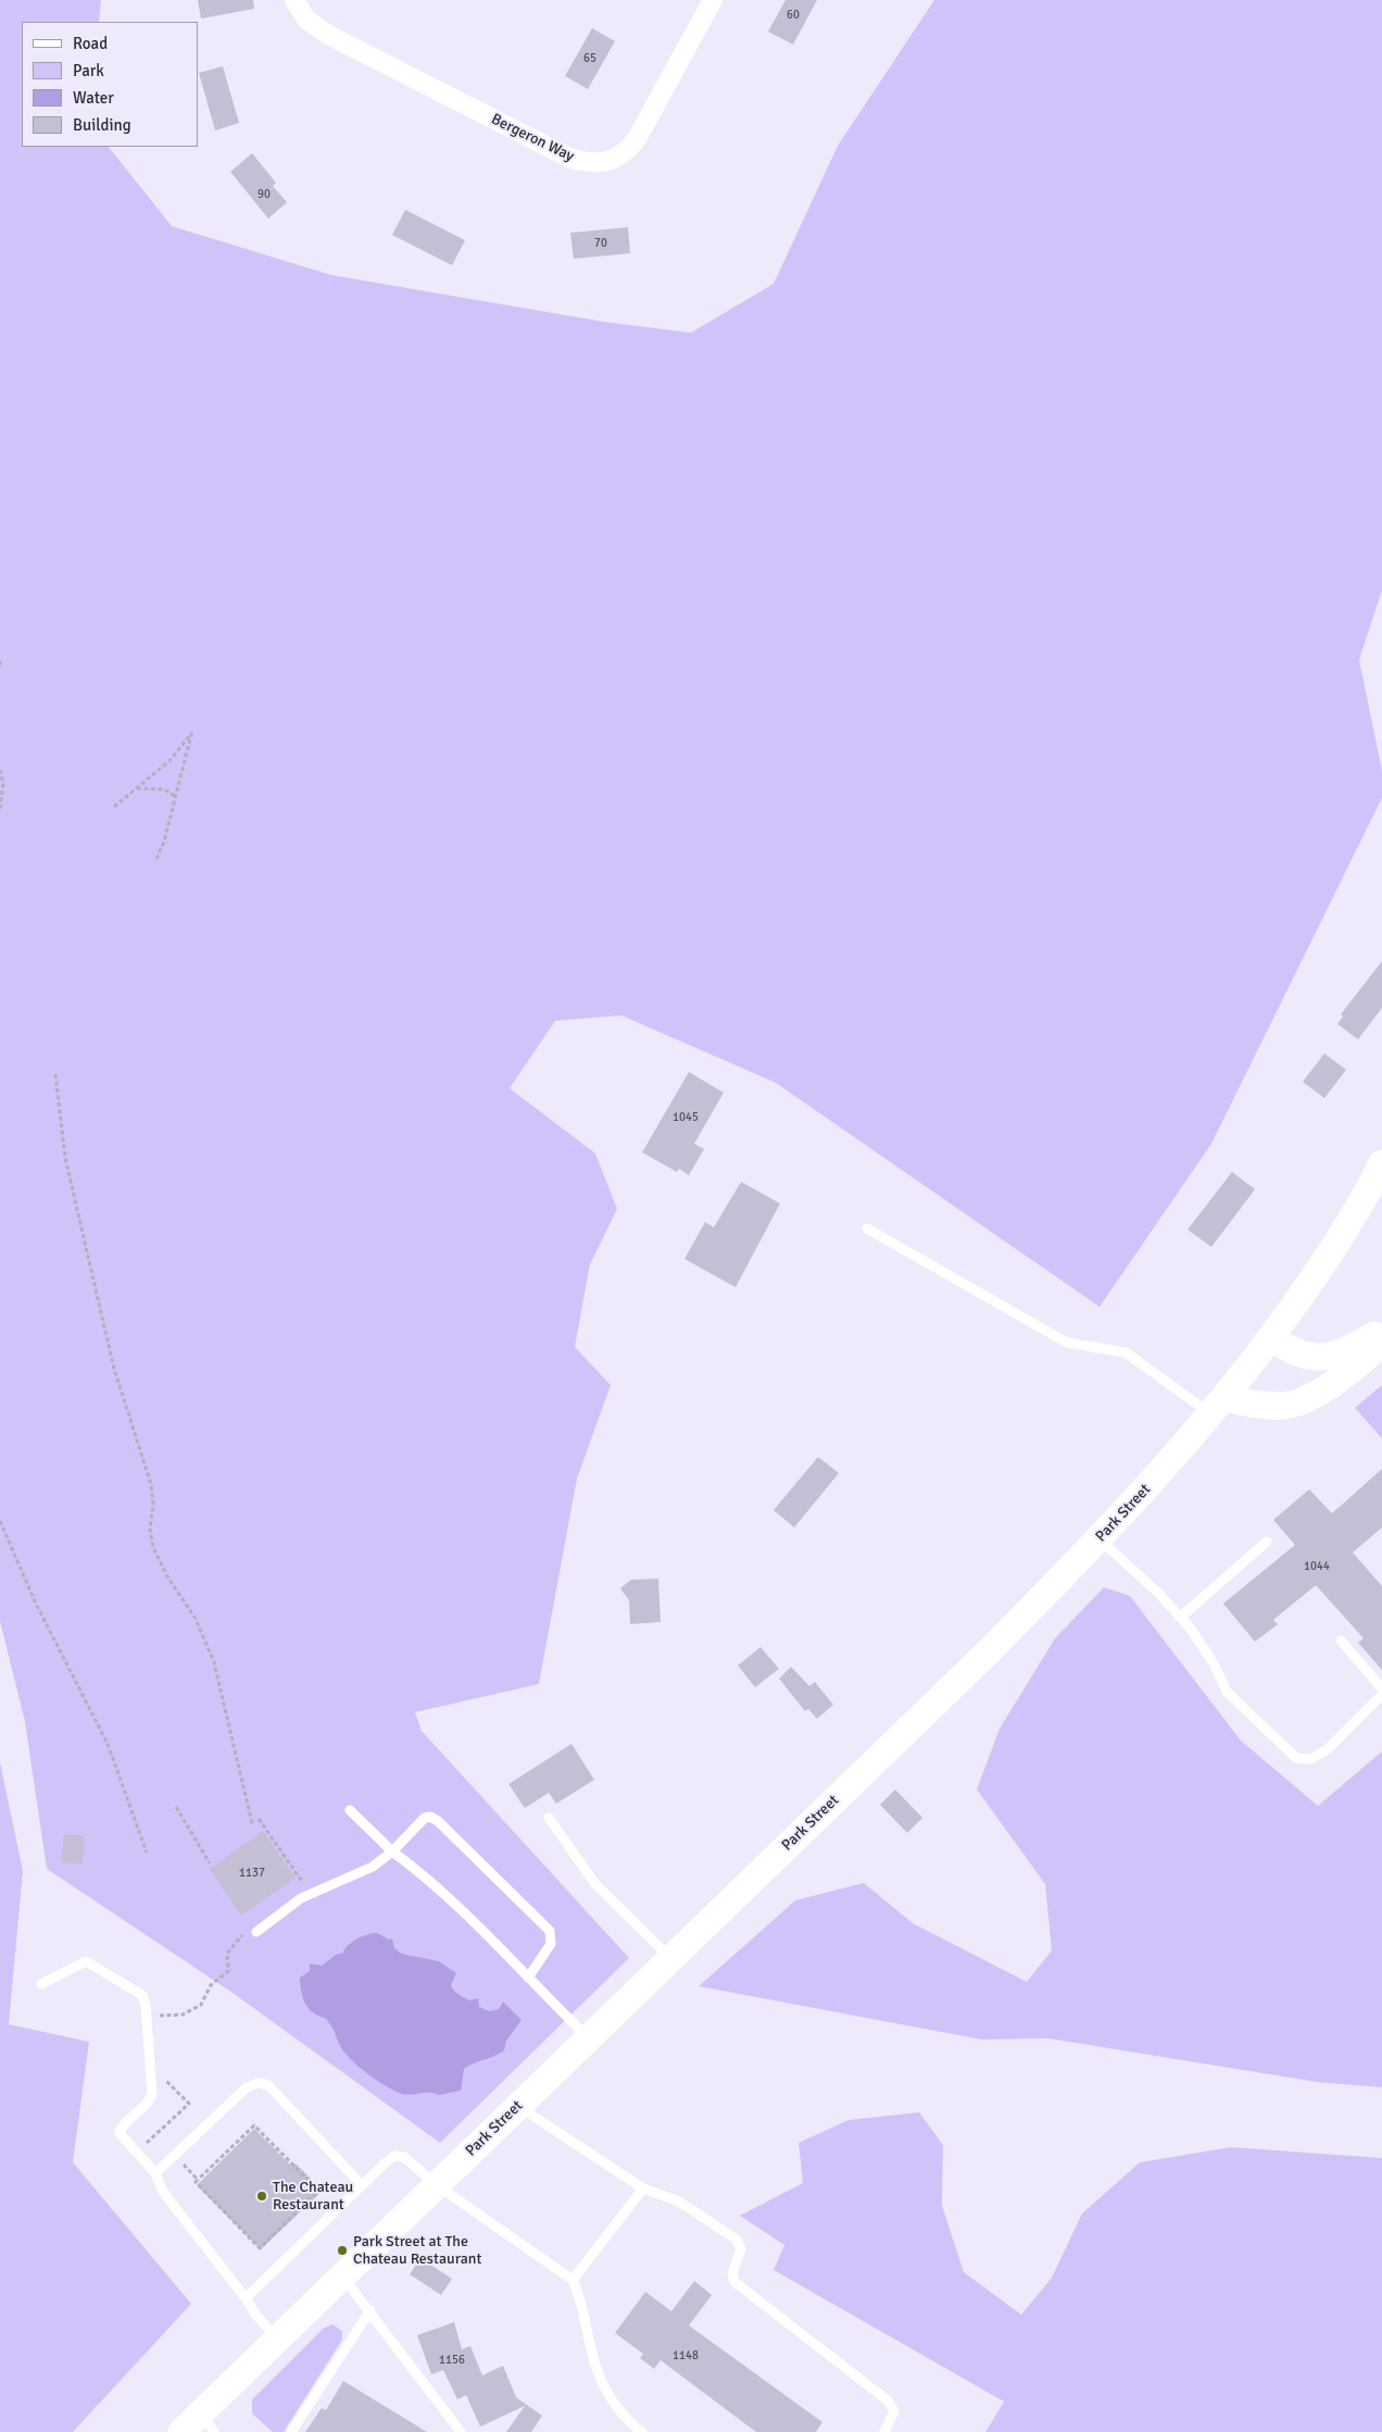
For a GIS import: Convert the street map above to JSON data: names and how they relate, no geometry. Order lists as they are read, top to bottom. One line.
{"streets":{"main road":["Park Street"],"street":["Bergeron Way"]},"places":["The Chateau Restaurant","Park Street at The Chateau Restaurant"],"house_numbers":["60","65","90","70","1045","1044","1137","1148","1156"],"legend":["Road","Park","Water","Building"]}
